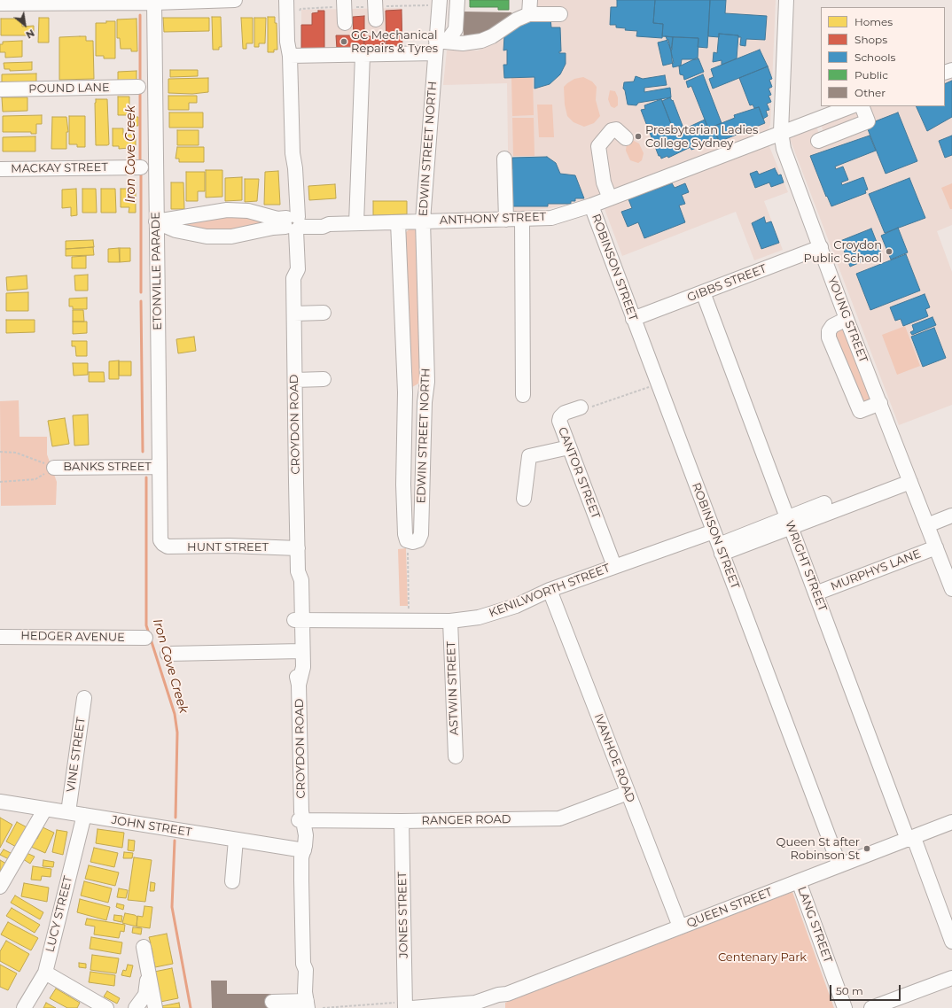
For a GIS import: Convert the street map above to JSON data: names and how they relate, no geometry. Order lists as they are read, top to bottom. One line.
{"streets":{"street":["POUND LANE","EDWIN STREET NORTH","MACKAY STREET","ANTHONY STREET","ROBINSON STREET","ETONVILLE PARADE","GIBBS STREET","YOUNG STREET","CROYDON ROAD","BANKS STREET","CANTOR STREET","HUNT STREET","WRIGHT STREET","MURPHYS LANE","KENILWORTH STREET","HEDGER AVENUE","ASTWIN STREET","VINE STREET","IVANHOE ROAD","RANGER ROAD","JOHN STREET","QUEEN STREET","LUCY STREET","JONES STREET","LANG STREET"]},"crossings":[["EDWIN STREET NORTH","ANTHONY STREET"],["ANTHONY STREET","ROBINSON STREET"],["ANTHONY STREET","ETONVILLE PARADE"],["ANTHONY STREET","YOUNG STREET"],["ANTHONY STREET","CROYDON ROAD"],["ROBINSON STREET","GIBBS STREET"],["ROBINSON STREET","KENILWORTH STREET"],["ROBINSON STREET","QUEEN STREET"],["ETONVILLE PARADE","BANKS STREET"],["ETONVILLE PARADE","HUNT STREET"],["GIBBS STREET","YOUNG STREET"],["GIBBS STREET","WRIGHT STREET"],["YOUNG STREET","MURPHYS LANE"],["CROYDON ROAD","HUNT STREET"],["CROYDON ROAD","KENILWORTH STREET"],["CROYDON ROAD","RANGER ROAD"],["CROYDON ROAD","JOHN STREET"],["CANTOR STREET","KENILWORTH STREET"],["WRIGHT STREET","MURPHYS LANE"],["WRIGHT STREET","QUEEN STREET"],["KENILWORTH STREET","ASTWIN STREET"],["KENILWORTH STREET","IVANHOE ROAD"],["VINE STREET","JOHN STREET"],["IVANHOE ROAD","RANGER ROAD"],["IVANHOE ROAD","QUEEN STREET"],["RANGER ROAD","JONES STREET"],["JOHN STREET","LUCY STREET"],["QUEEN STREET","JONES STREET"],["QUEEN STREET","LANG STREET"]],"water":["Iron Cove Creek"],"parks":["Centenary Park"],"places":["GC Mechanical Repairs & Tyres","Presbyterian Ladies College Sydney","Croydon Public School","Queen St after Robinson St"],"legend":["Homes","Shops","Schools","Public","Other"],"scale_bar":"50 m","north":"bottom right"}
